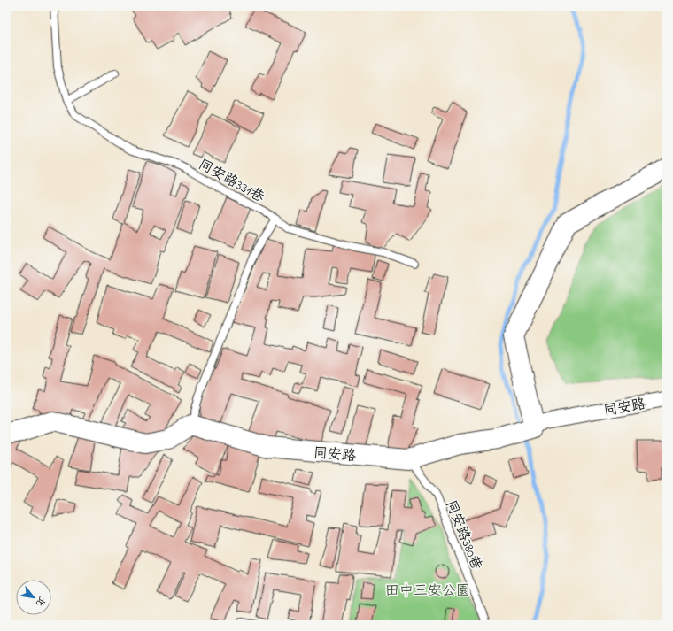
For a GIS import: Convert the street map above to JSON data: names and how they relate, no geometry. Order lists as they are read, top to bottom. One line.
{"streets":{"street":["同安路"],"lane":["同安路331巷","同安路380巷"]},"crossings":[["同安路331巷","同安路"],["同安路","同安路380巷"]],"parks":["田中三安公園"],"north":"bottom right"}
